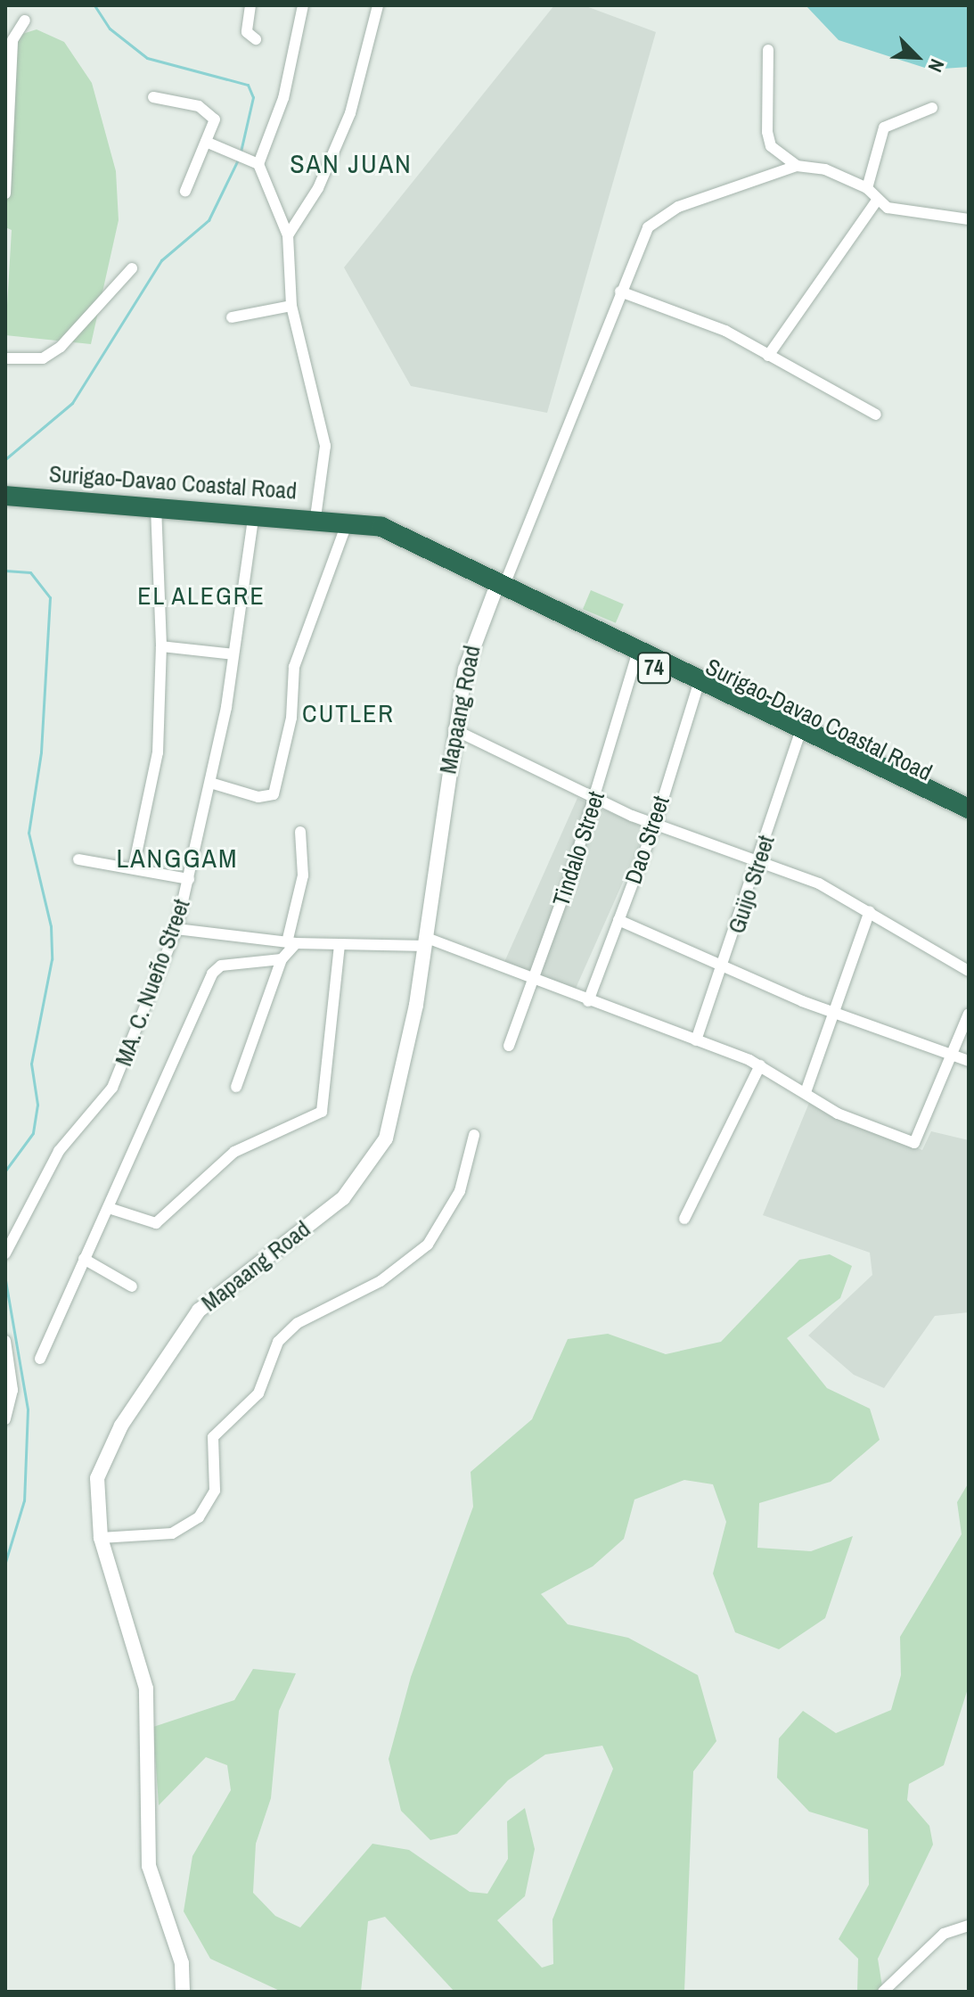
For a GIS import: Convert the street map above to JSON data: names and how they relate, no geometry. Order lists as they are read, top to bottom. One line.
{"streets":{"highway":["Surigao-Davao Coastal Road","74"],"street":["Mapaang Road","Dao Street","Tindalo Street","Guijo Street","MA. C. Nueño Street"]},"crossings":[["Surigao-Davao Coastal Road","Mapaang Road"],["Surigao-Davao Coastal Road","Dao Street"],["Surigao-Davao Coastal Road","Tindalo Street"],["Surigao-Davao Coastal Road","Guijo Street"],["Surigao-Davao Coastal Road","MA. C. Nueño Street"]],"districts":["SAN JUAN","EL ALEGRE","CUTLER","LANGGAM"],"north":"bottom right"}
